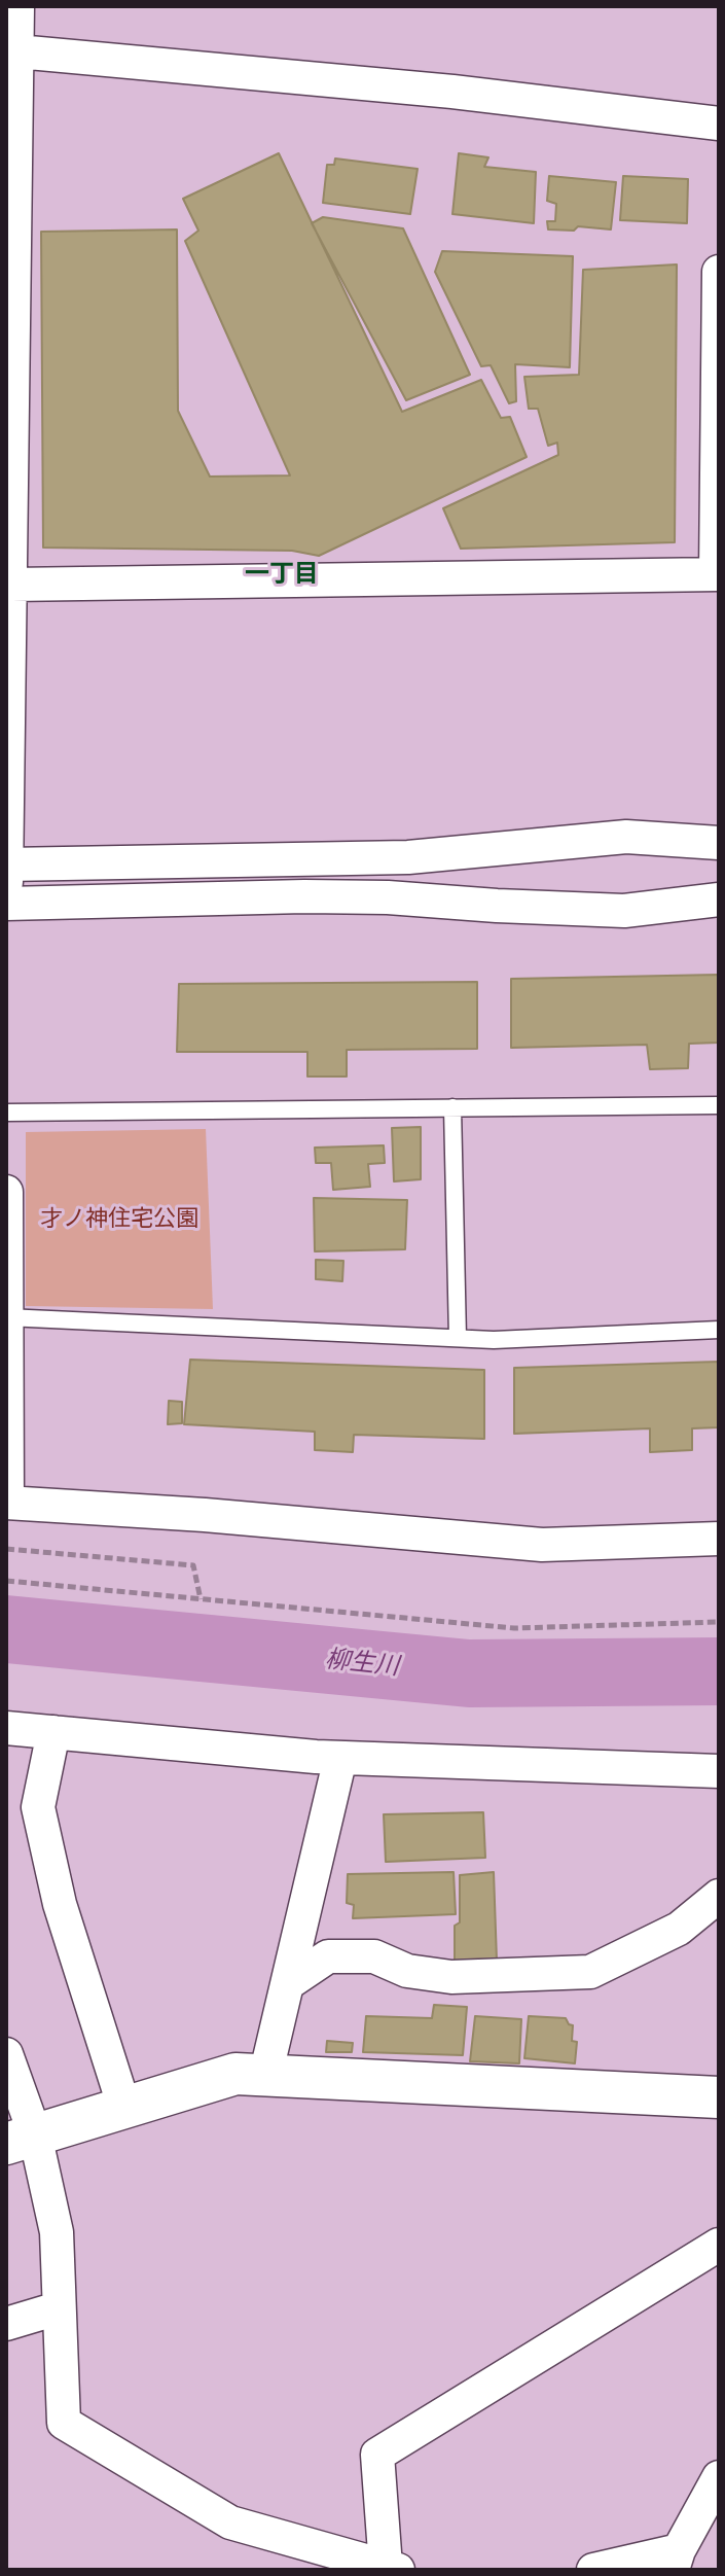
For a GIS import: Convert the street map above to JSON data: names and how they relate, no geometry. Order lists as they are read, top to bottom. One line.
{"districts":["一丁目"],"water":["柳生川"],"parks":["才ノ神住宅公園"]}
